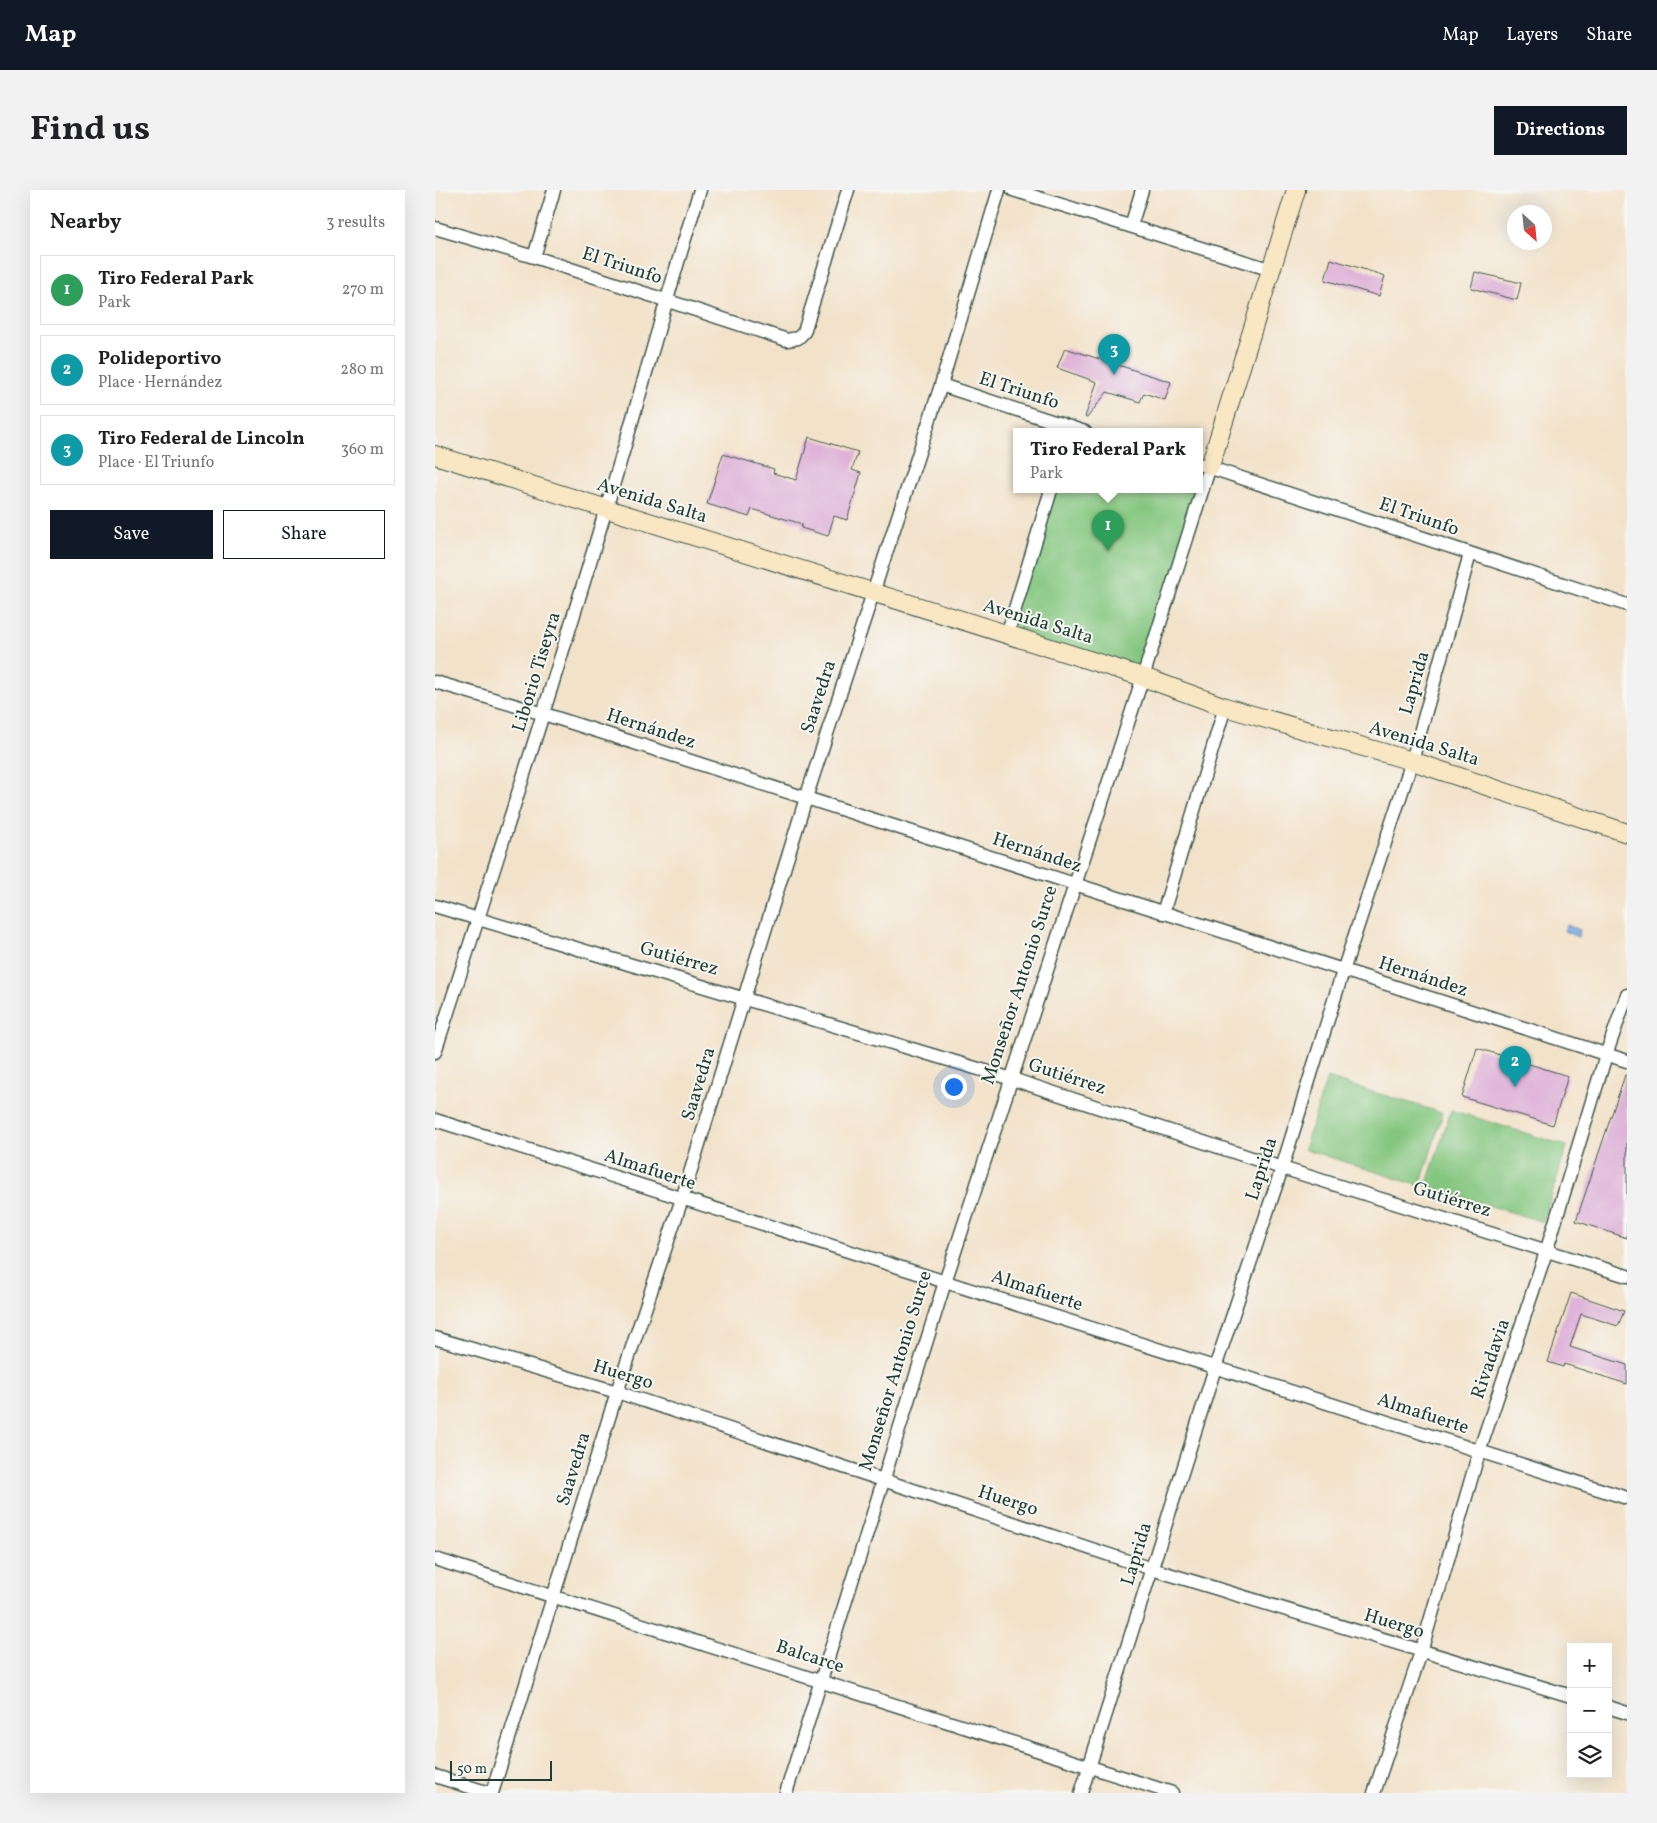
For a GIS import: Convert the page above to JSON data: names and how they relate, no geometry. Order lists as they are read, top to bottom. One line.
{"streets":{"main road":["Avenida Salta","Monseñor Antonio Surce"],"street":["El Triunfo","Liborio Tiseyra","Laprida","Saavedra","Hernández","Gutiérrez","Almafuerte","Rivadavia","Huergo","Balcarce"]},"crossings":[["El Triunfo","Liborio Tiseyra"],["El Triunfo","Laprida"],["El Triunfo","Saavedra"],["El Triunfo","Monseñor Antonio Surce"],["Avenida Salta","Liborio Tiseyra"],["Avenida Salta","Laprida"],["Avenida Salta","Saavedra"],["Avenida Salta","Monseñor Antonio Surce"],["Liborio Tiseyra","Hernández"],["Liborio Tiseyra","Gutiérrez"],["Laprida","Hernández"],["Laprida","Gutiérrez"],["Laprida","Almafuerte"],["Laprida","Huergo"],["Laprida","Balcarce"],["Saavedra","Hernández"],["Saavedra","Gutiérrez"],["Saavedra","Almafuerte"],["Saavedra","Huergo"],["Saavedra","Balcarce"],["Hernández","Monseñor Antonio Surce"],["Hernández","Rivadavia"],["Gutiérrez","Monseñor Antonio Surce"],["Gutiérrez","Rivadavia"],["Monseñor Antonio Surce","Almafuerte"],["Monseñor Antonio Surce","Huergo"],["Monseñor Antonio Surce","Balcarce"],["Almafuerte","Rivadavia"],["Rivadavia","Huergo"]],"scale_bar":"50 m","north":"bottom right","page":{"header":"Map","nav":["Map","Layers","Share"],"title":"Find us","buttons":["Directions",["Save","Share"]],"heading":["Nearby","3 results"],"list":[{"mark":"1","name":"Tiro Federal Park","note":"Park","value":"270 m"},{"mark":"2","name":"Polideportivo","note":"Place · Hernández","value":"280 m"},{"mark":"3","name":"Tiro Federal de Lincoln","note":"Place · El Triunfo","value":"360 m"}],"pins":["3","1","2"],"popup":["Tiro Federal Park","Park"],"map_buttons":["+","−"],"scale":"50 m"}}
